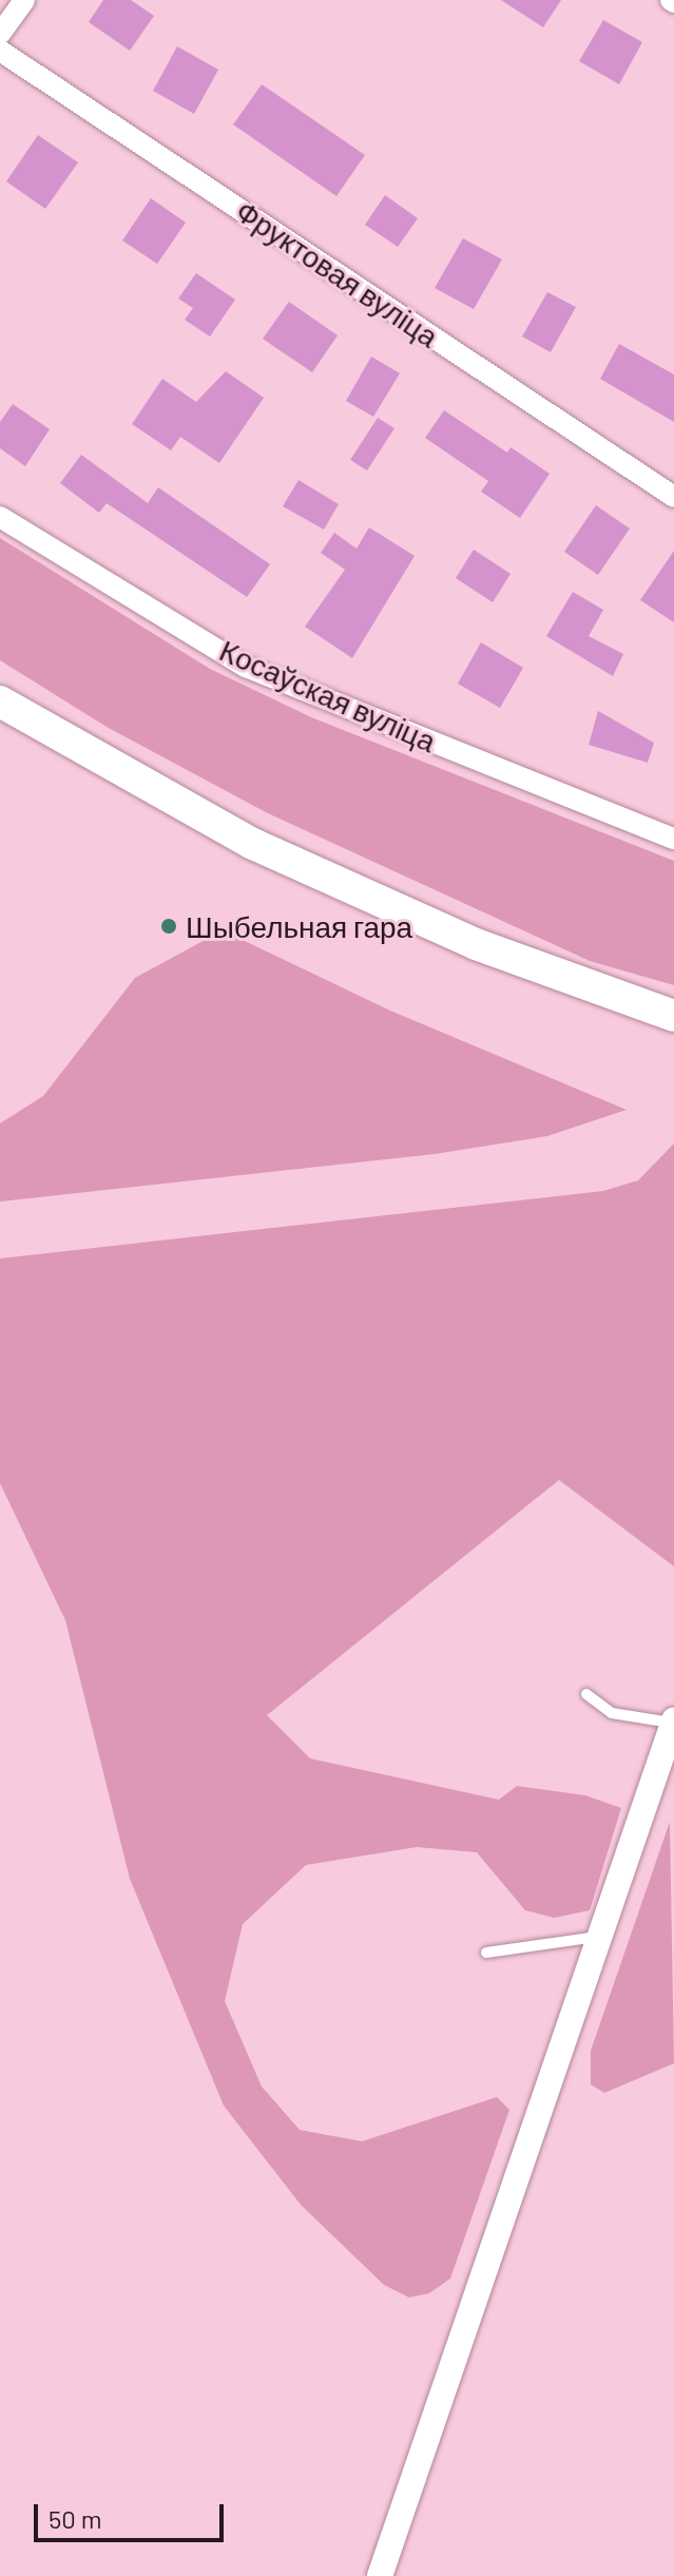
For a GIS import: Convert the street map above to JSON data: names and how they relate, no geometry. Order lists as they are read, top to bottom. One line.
{"streets":{"street":["Фруктовая вуліца","Косаўская вуліца"]},"places":["Шыбельная гара"],"scale_bar":"50 m"}
